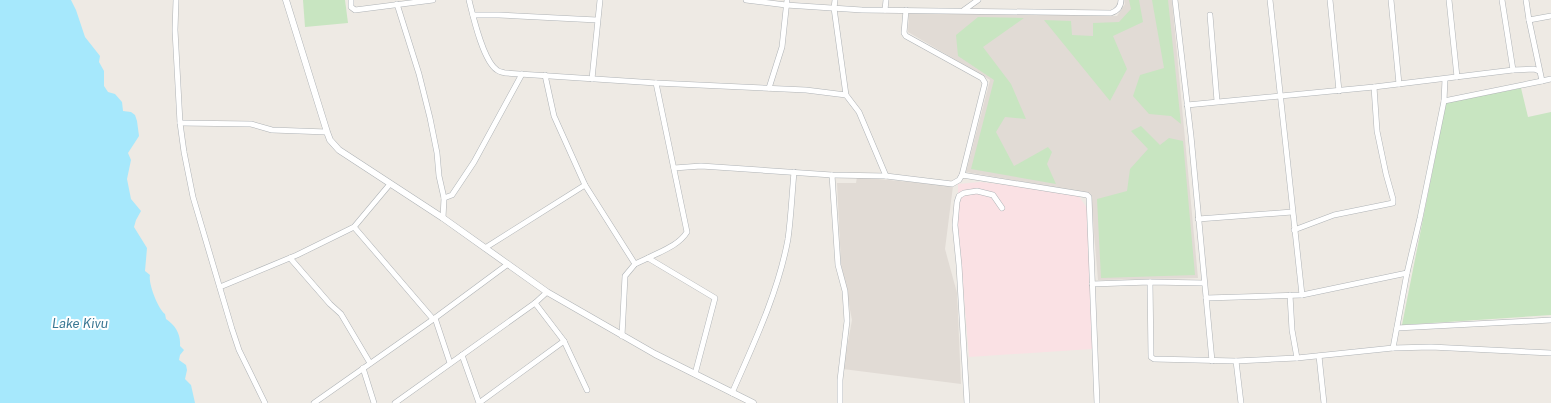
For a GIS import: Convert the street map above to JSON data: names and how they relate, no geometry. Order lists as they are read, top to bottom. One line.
{"water":["Lake Kivu"]}
